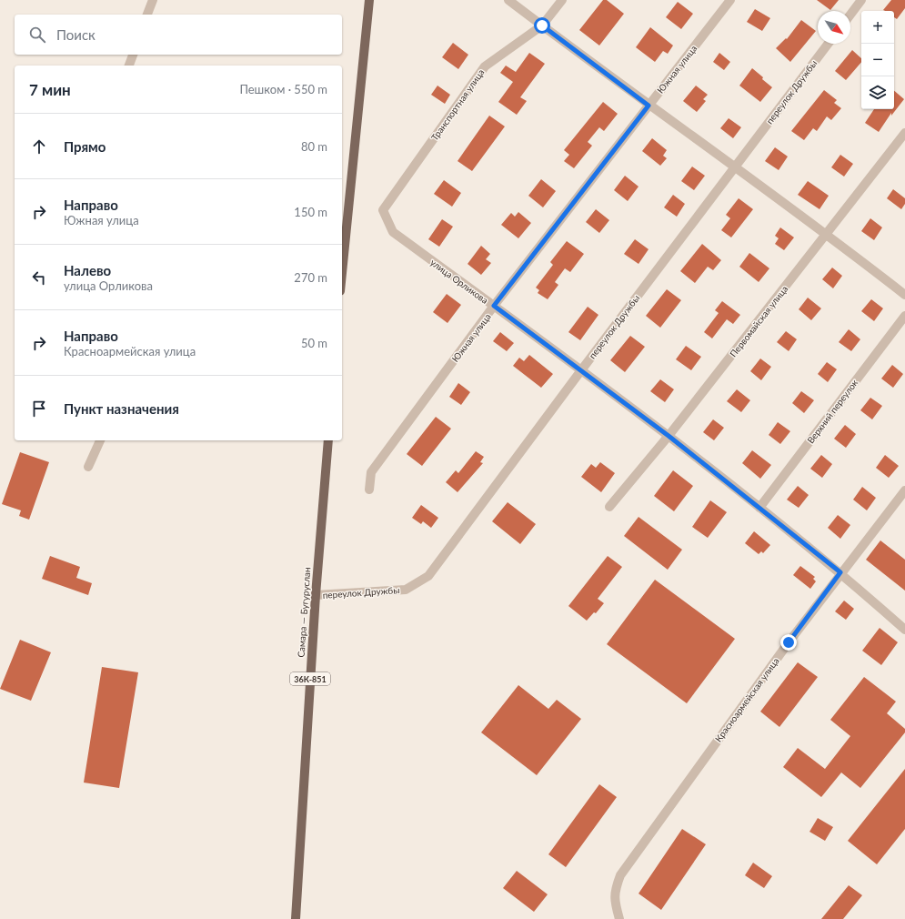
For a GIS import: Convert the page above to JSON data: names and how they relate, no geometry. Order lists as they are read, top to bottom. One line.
{"streets":{"main road":["Самара — Бугуруслан","36К-851"],"street":["Южная улица","переулок Дружбы","Транспортная улица","улица Орликова","Первомайская улица","Верхний переулок","Красноармейская улица"]},"crossings":[["Южная улица","улица Орликова"],["переулок Дружбы","улица Орликова"],["переулок Дружбы","Самара — Бугуруслан"],["Транспортная улица","улица Орликова"],["улица Орликова","Первомайская улица"],["улица Орликова","Верхний переулок"],["улица Орликова","Красноармейская улица"]],"north":"bottom right","page":{"map_buttons":["+","−"],"search":"Поиск","heading":["7 мин","Пешком · 550 m"],"list":[["Прямо","80 m"],["Направо","Южная улица","150 m"],["Налево","улица Орликова","270 m"],["Направо","Красноармейская улица","50 m"],"Пункт назначения"]}}
